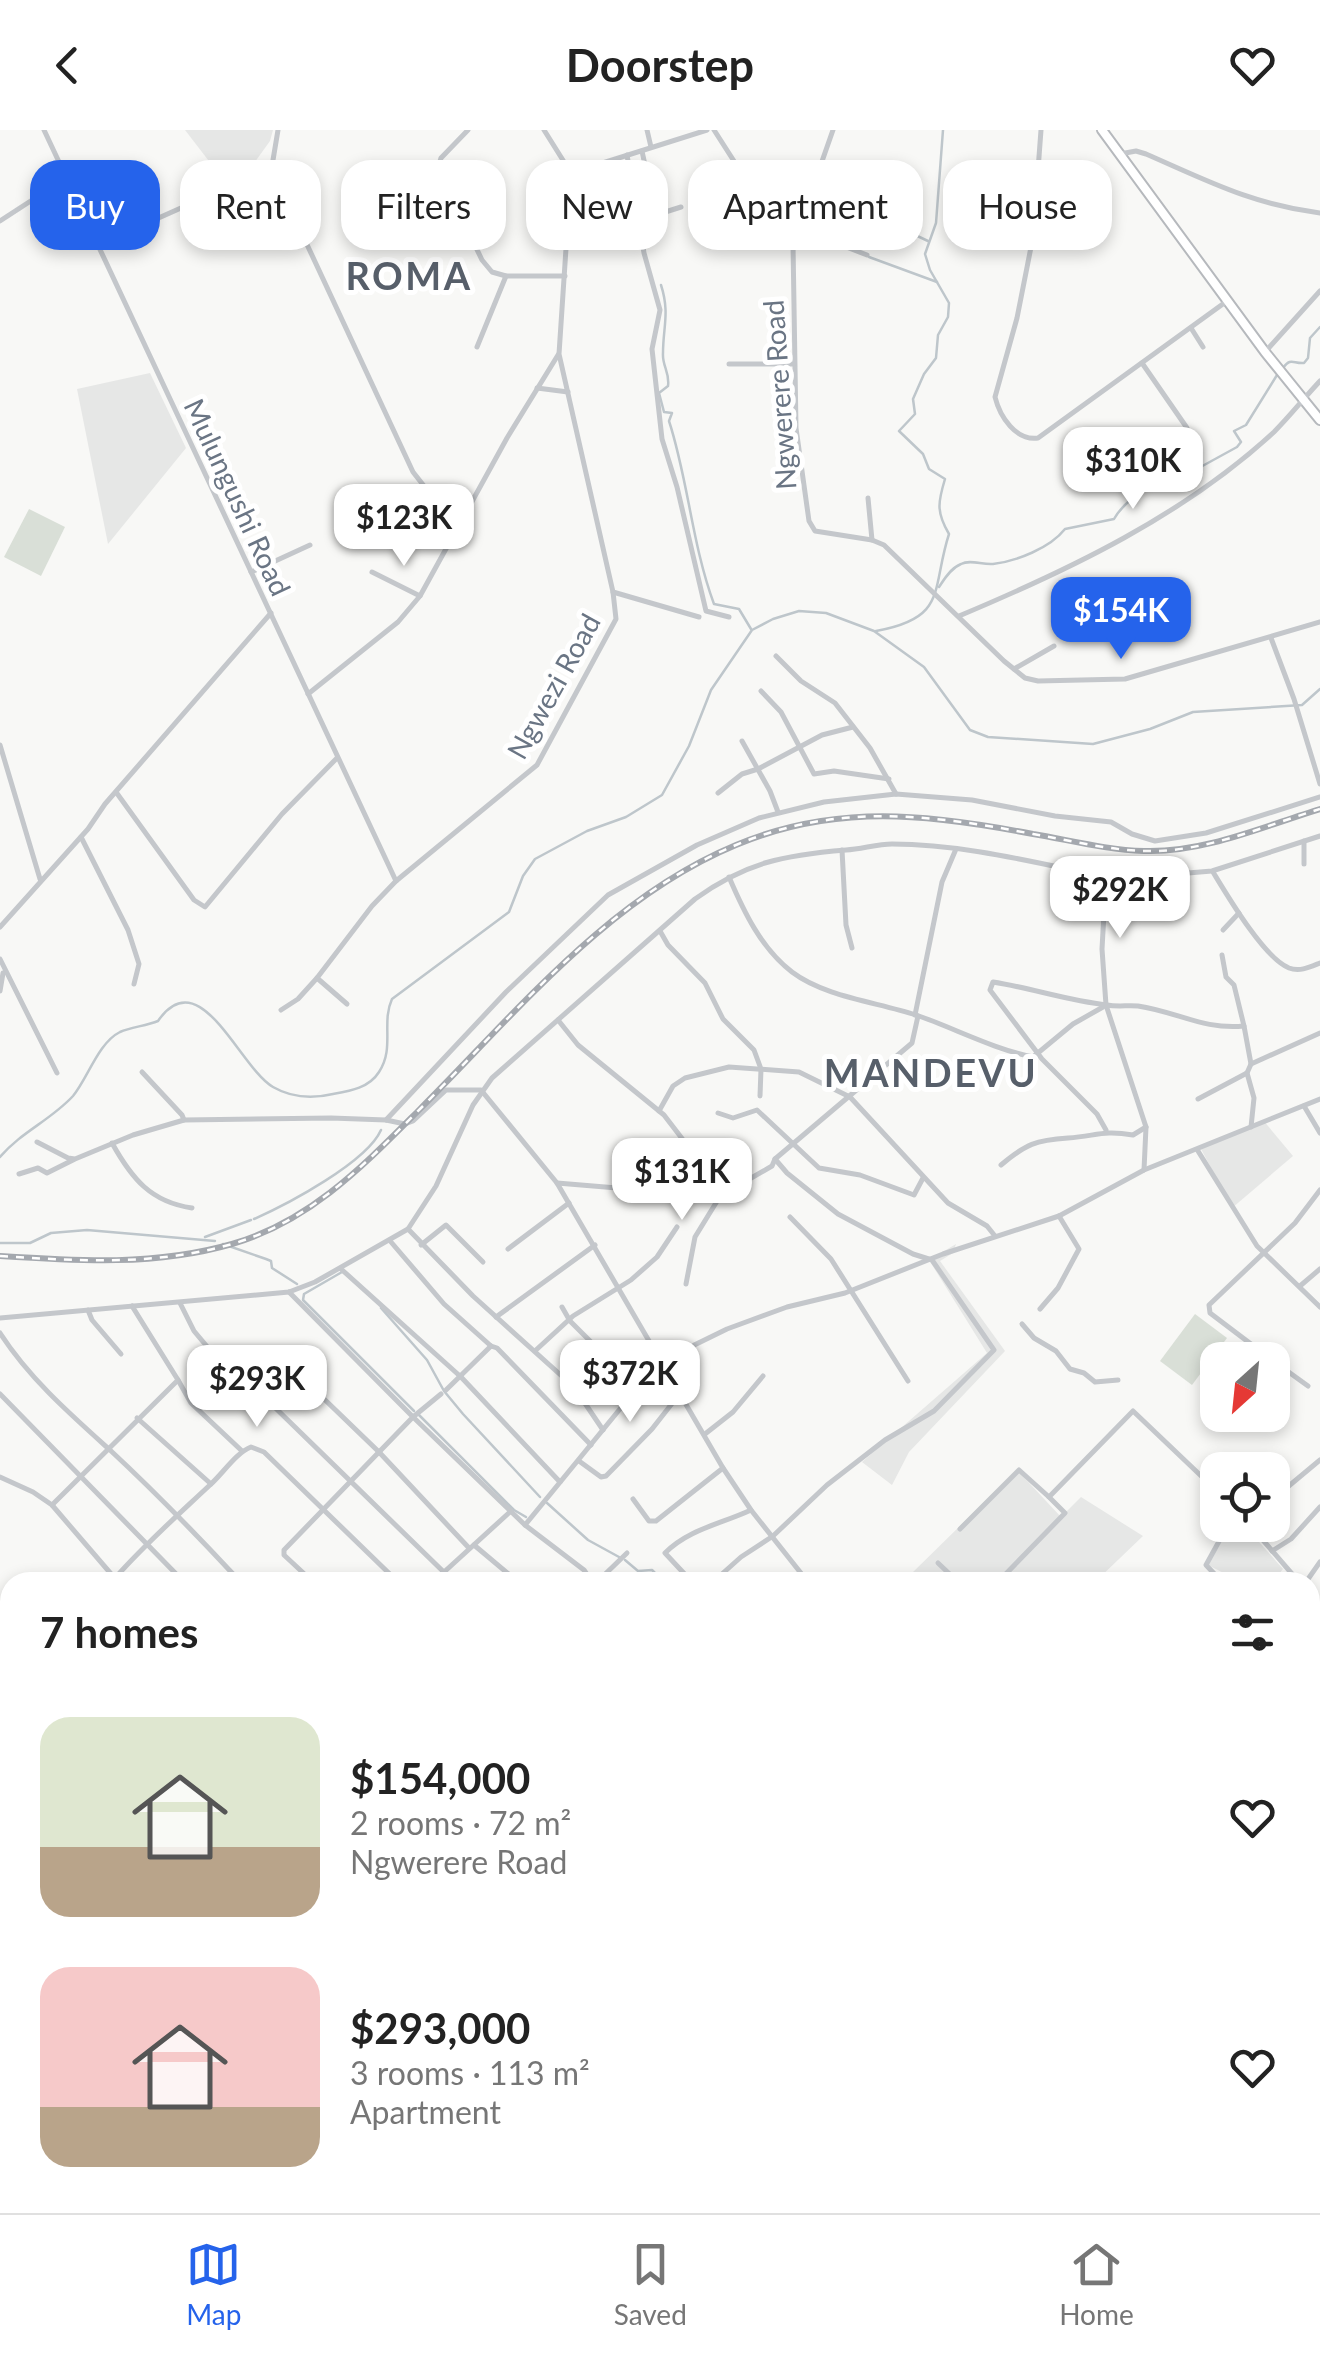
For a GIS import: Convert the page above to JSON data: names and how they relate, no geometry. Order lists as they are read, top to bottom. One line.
{"streets":{"street":["Ngwerere Road","Mulungushi Road","Ngwezi Road"]},"crossings":[["Mulungushi Road","Ngwezi Road"]],"districts":["ROMA","MANDEVU"],"north":"bottom left","page":{"header":"Doorstep","chip":["Buy","Rent","Filters","New","Apartment","House"],"price":["$310K","$123K","$154K","$292K","$131K","$372K","$293K"],"heading":"7 homes","list":[{"name":"$154,000","note":"2 rooms · 72 m² · Ngwerere Road"},{"name":"$293,000","note":"3 rooms · 113 m² · Apartment"}],"tabs":["Map","Saved","Home"]}}
